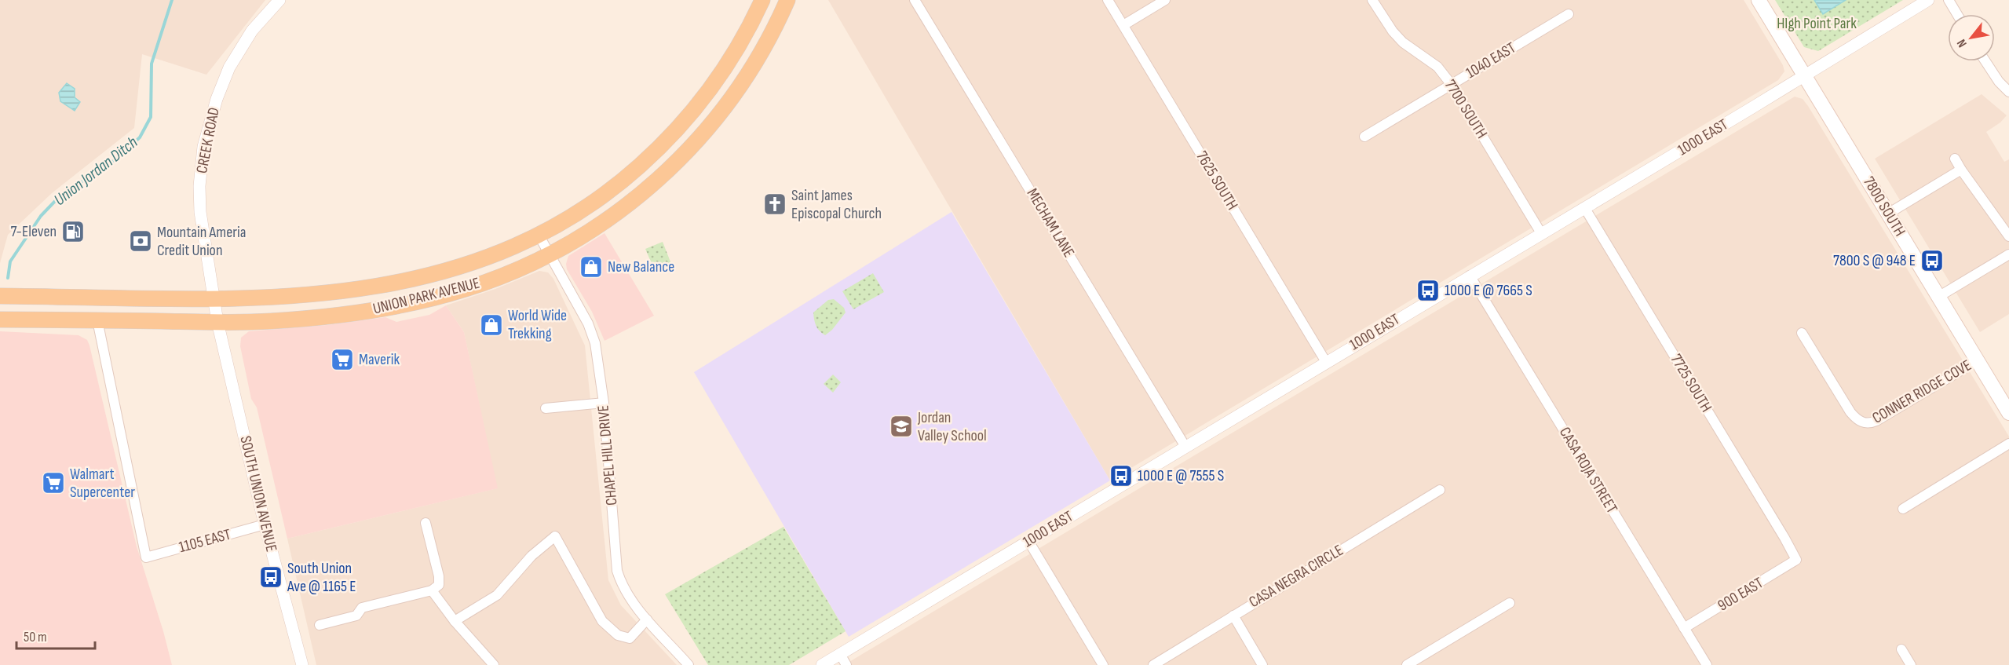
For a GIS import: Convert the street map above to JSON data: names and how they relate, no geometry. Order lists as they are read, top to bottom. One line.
{"streets":{"main road":["7800 SOUTH","UNION PARK AVENUE"],"street":["1040 EAST","7700 SOUTH","1000 EAST","CREEK ROAD","7625 SOUTH","MECHAM LANE","7725 SOUTH","CONNER RIDGE COVE","CHAPEL HILL DRIVE","CASA ROJA STREET","SOUTH UNION AVENUE","1105 EAST","CASA NEGRA CIRCLE","900 EAST"]},"crossings":[["1040 EAST","7700 SOUTH"],["7700 SOUTH","1000 EAST"],["1000 EAST","7625 SOUTH"],["1000 EAST","7800 SOUTH"],["1000 EAST","MECHAM LANE"],["1000 EAST","7725 SOUTH"],["1000 EAST","CASA ROJA STREET"],["CREEK ROAD","UNION PARK AVENUE"],["CREEK ROAD","SOUTH UNION AVENUE"],["7800 SOUTH","CONNER RIDGE COVE"],["UNION PARK AVENUE","CHAPEL HILL DRIVE"],["UNION PARK AVENUE","SOUTH UNION AVENUE"],["UNION PARK AVENUE","1105 EAST"],["7725 SOUTH","900 EAST"],["CASA ROJA STREET","900 EAST"],["SOUTH UNION AVENUE","1105 EAST"]],"water":["Union Jordan Ditch"],"parks":["HIgh Point Park"],"places":{"church":["Saint James Episcopal Church"],"fuel station":["7-Eleven"],"bank":["Mountain Ameria Credit Union"],"bus stop":["7800 S @ 948 E","1000 E @ 7665 S","1000 E @ 7555 S","South Union Ave @ 1165 E"],"shop":["New Balance","World Wide Trekking"],"supermarket":["Maverik","Walmart Supercenter"],"school or university":["Jordan Valley School"]},"scale_bar":"50 m","north":"bottom left"}
